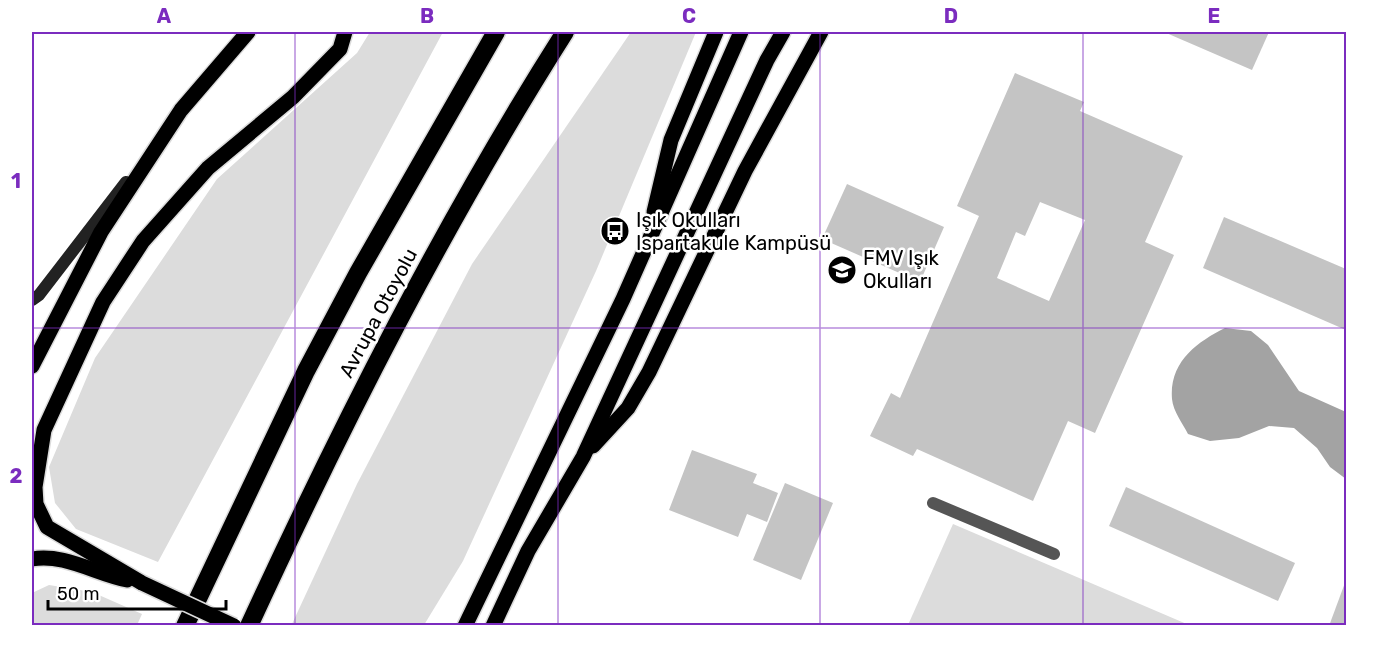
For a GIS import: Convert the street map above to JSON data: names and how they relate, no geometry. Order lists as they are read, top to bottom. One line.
{"streets":{"highway":["Avrupa Otoyolu"]},"places":{"bus stop":["Işık Okulları Ispartakule Kampüsü"],"school or university":["FMV Işık Okulları"]},"scale_bar":"50 m","grid":{"columns":["A","B","C","D","E"],"rows":["1","2"]}}
